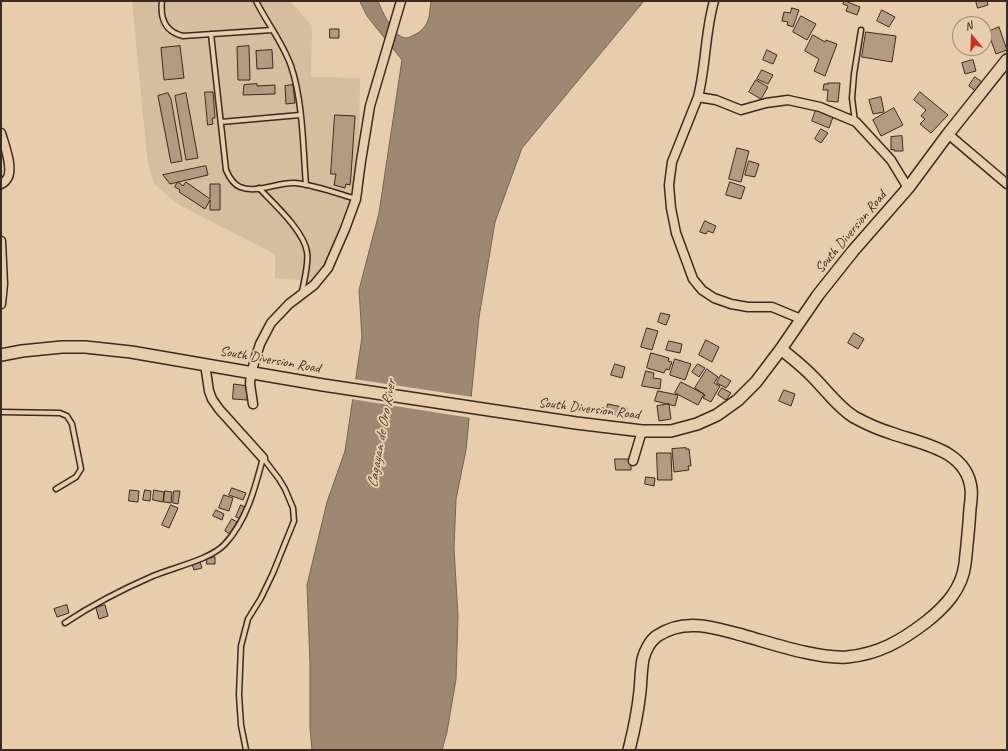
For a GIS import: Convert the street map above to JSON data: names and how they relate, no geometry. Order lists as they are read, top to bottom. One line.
{"streets":{"main road":["South Diversion Road"]},"water":["Cagayan de Oro River"],"north":"top"}
